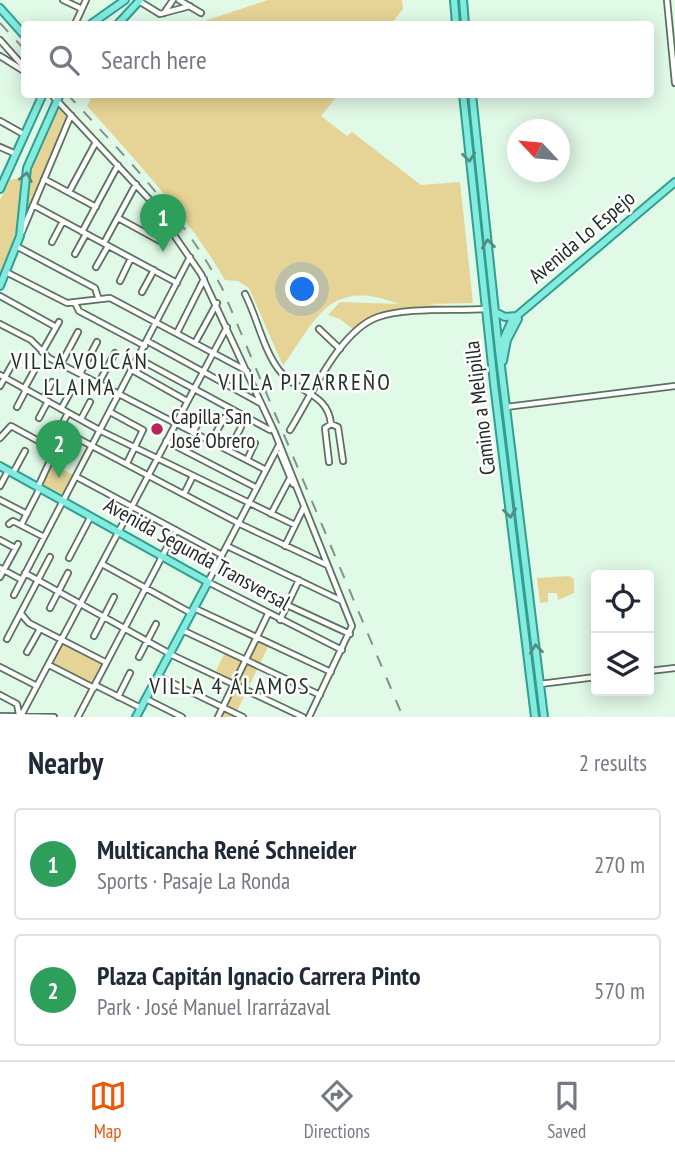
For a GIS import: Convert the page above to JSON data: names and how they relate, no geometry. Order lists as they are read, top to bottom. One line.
{"streets":{"main road":["Avenida Lo Espejo","Camino a Melipilla","Avenida Segunda Transversal"]},"districts":["VILLA VOLCÁN LLAIMA","VILLA PIZARREÑO","VILLA 4 ÁLAMOS"],"places":["Capilla San José Obrero"],"north":"top left","page":{"search":"Search here","pins":["1","2"],"heading":["Nearby","2 results"],"list":[{"mark":"1","name":"Multicancha René Schneider","note":"Sports · Pasaje La Ronda","value":"270 m"},{"mark":"2","name":"Plaza Capitán Ignacio Carrera Pinto","note":"Park · José Manuel Irarrázaval","value":"570 m"}],"nav":["Map","Directions","Saved"]}}
